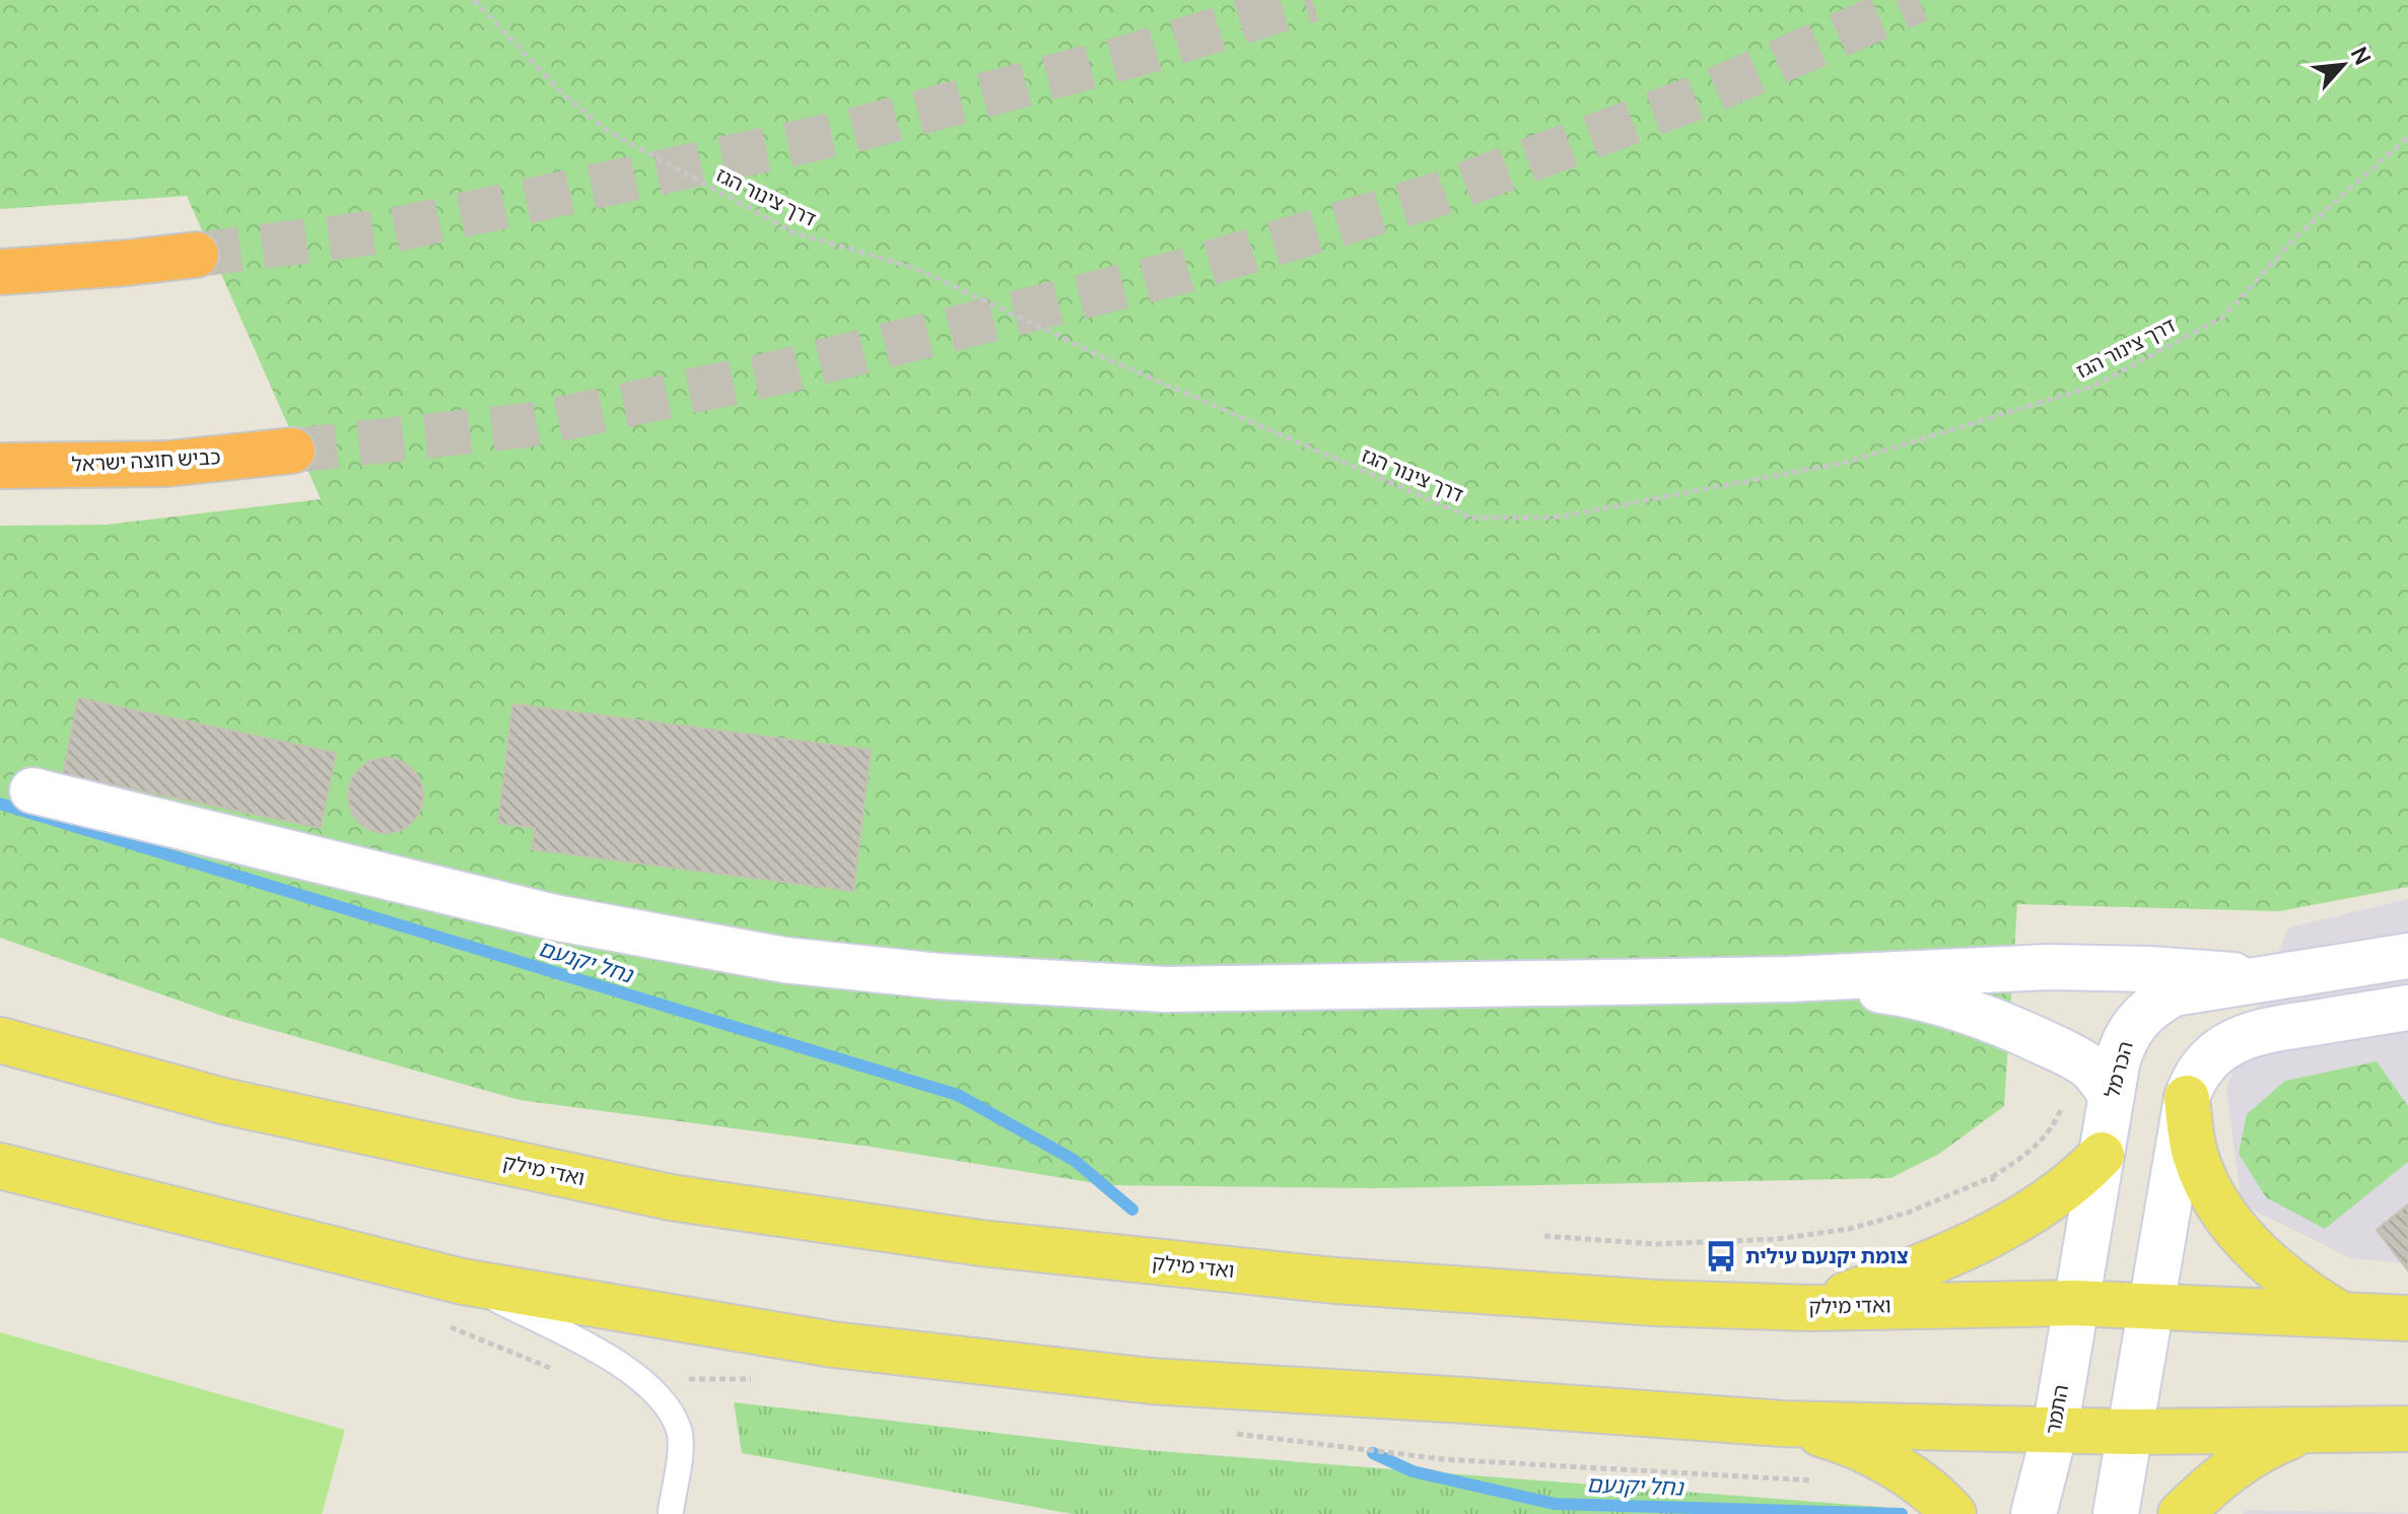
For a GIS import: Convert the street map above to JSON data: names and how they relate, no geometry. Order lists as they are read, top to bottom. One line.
{"streets":{"highway":["כביש חוצה ישראל"],"main road":["ואדי מילק"],"street":["הכרמל","התמר"],"path":["דרך צינור הגז"]},"crossings":[["הכרמל","ואדי מילק"],["הכרמל","התמר"],["ואדי מילק","התמר"]],"water":["נחל יקנעם"],"places":{"bus stop":["צומת יקנעם עילית"]},"north":"top right"}
